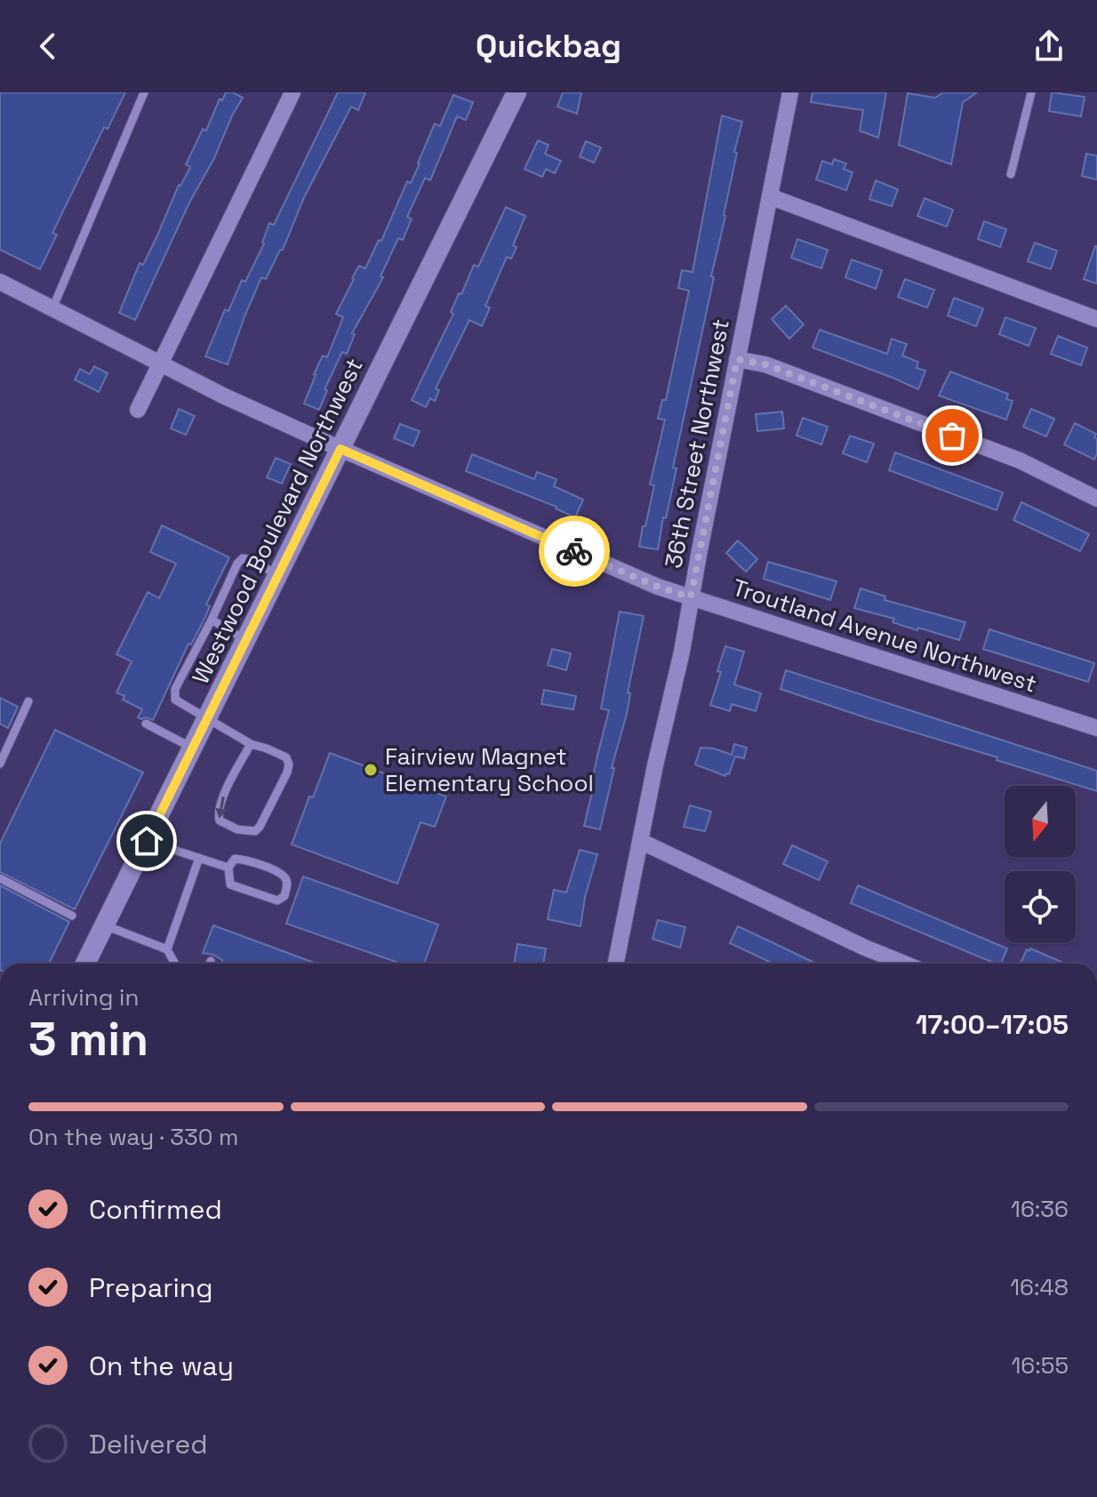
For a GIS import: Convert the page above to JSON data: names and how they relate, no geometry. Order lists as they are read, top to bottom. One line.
{"streets":{"street":["36th Street Northwest","Westwood Boulevard Northwest","Troutland Avenue Northwest"]},"crossings":[["36th Street Northwest","Troutland Avenue Northwest"],["Westwood Boulevard Northwest","Troutland Avenue Northwest"]],"places":["Fairview Magnet Elementary School"],"north":"bottom","page":{"header":"Quickbag","heading":["3 min","Arriving in","17:00–17:05"],"bar":"On the way · 330 m","list":[["Confirmed","16:36"],["Preparing","16:48"],["On the way","16:55"],"Delivered"]}}
